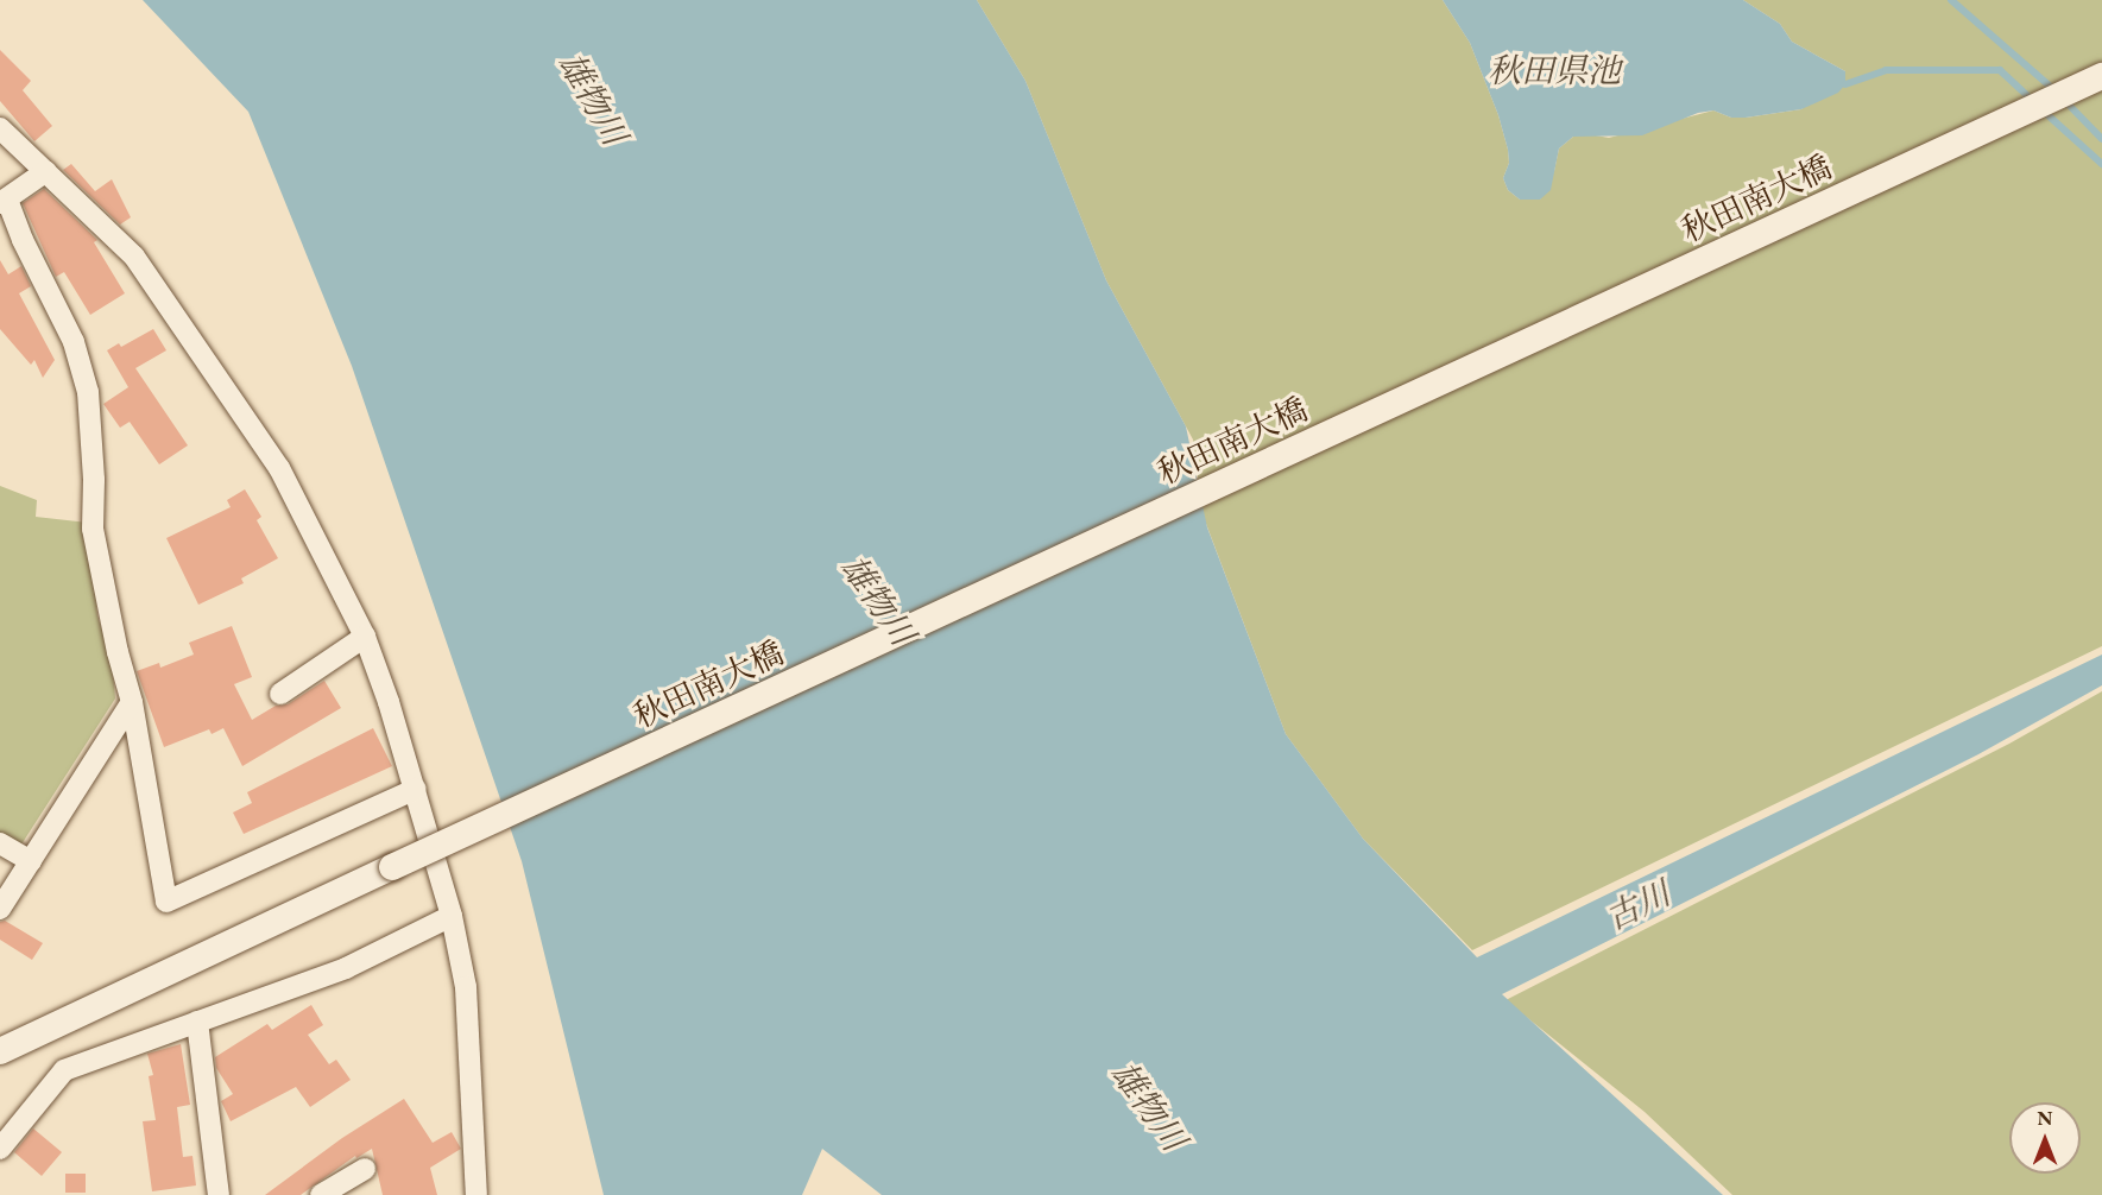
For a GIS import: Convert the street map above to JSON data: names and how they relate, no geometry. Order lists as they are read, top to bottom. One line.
{"streets":{"street":["秋田南大橋"]},"water":["秋田県池","雄物川","古川"],"north":"top"}
